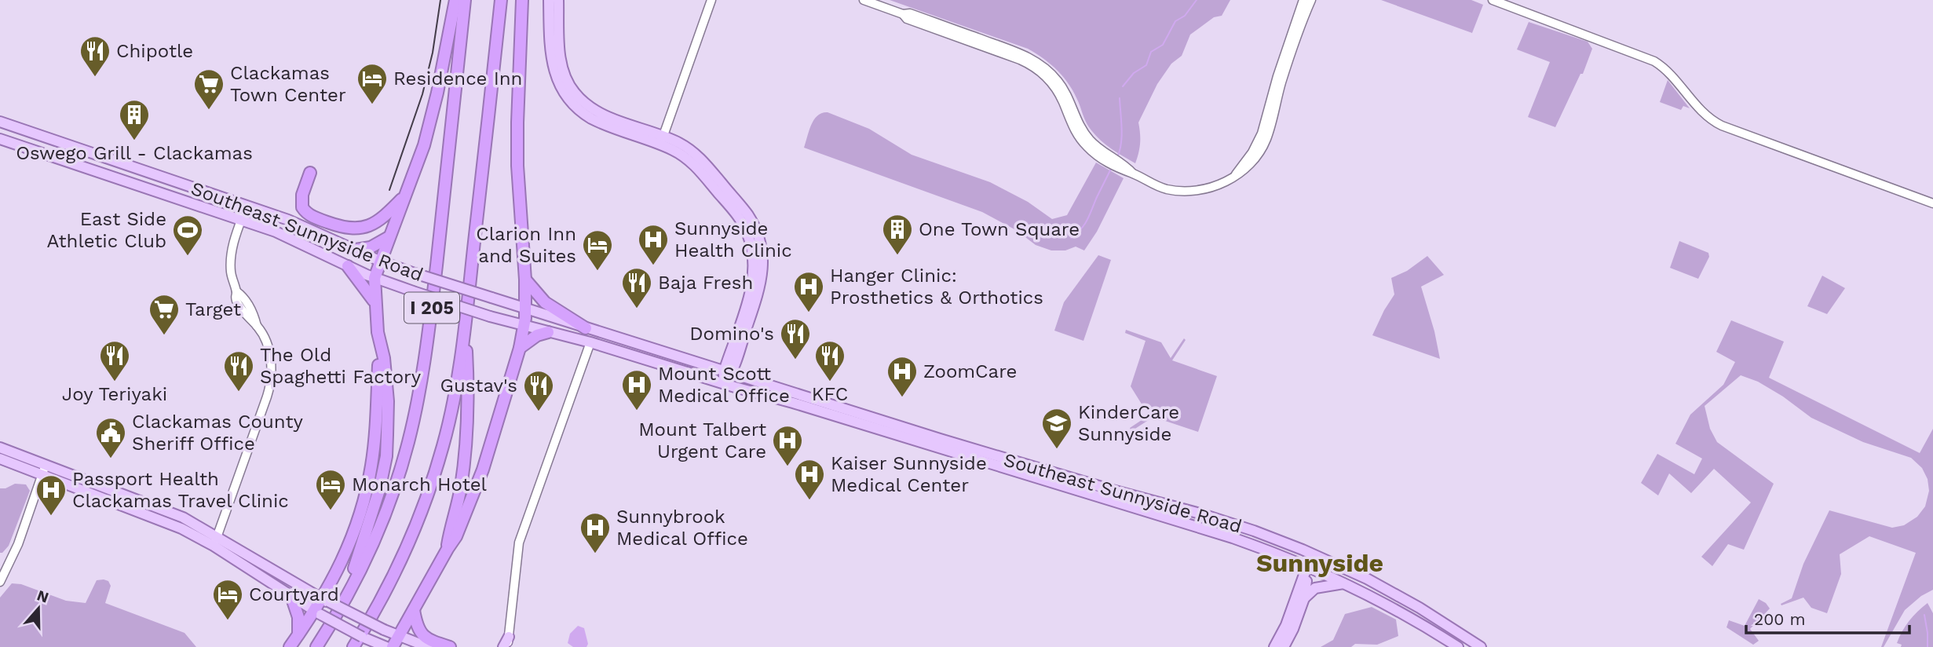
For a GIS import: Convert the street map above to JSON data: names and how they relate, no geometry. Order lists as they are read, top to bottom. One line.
{"streets":{"highway":["I 205"],"main road":["Southeast Sunnyside Road"]},"districts":["Sunnyside"],"places":{"restaurant":["Chipotle","Baja Fresh","Domino's","Joy Teriyaki","KFC","The Old Spaghetti Factory","Gustav's"],"hotel":["Residence Inn","Clarion Inn and Suites","Monarch Hotel","Courtyard"],"supermarket":["Clackamas Town Center","Target"],"building":["Oswego Grill - Clackamas","One Town Square"],"sports":["East Side Athletic Club"],"hospital":["Sunnyside Health Clinic","Hanger Clinic: Prosthetics & Orthotics","ZoomCare","Mount Scott Medical Office","Mount Talbert Urgent Care","Kaiser Sunnyside Medical Center","Passport Health Clackamas Travel Clinic","Sunnybrook Medical Office"],"school or university":["KinderCare Sunnyside"],"public building":["Clackamas County Sheriff Office"]},"scale_bar":"200 m","north":"top"}
